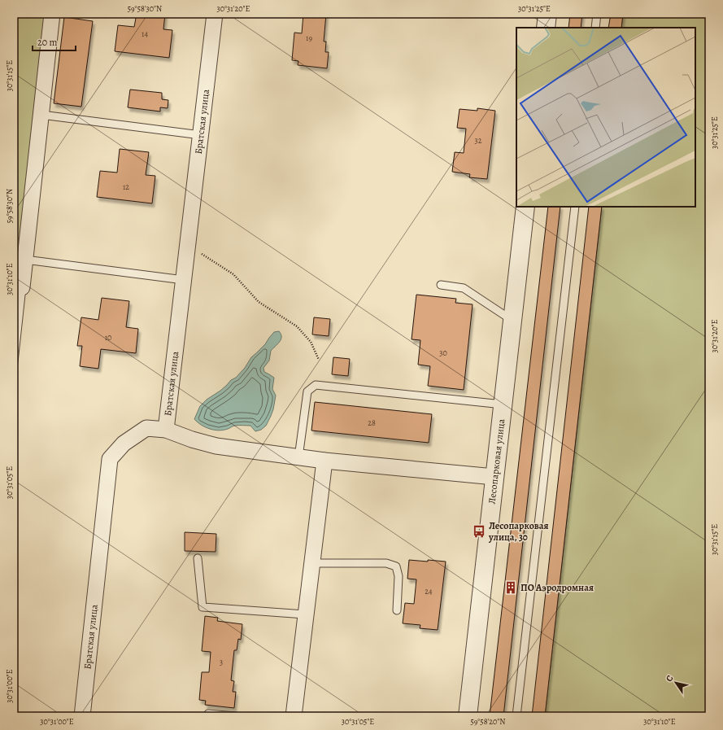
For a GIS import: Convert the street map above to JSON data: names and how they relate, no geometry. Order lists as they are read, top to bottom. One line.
{"streets":{"street":["Братская улица","Лесопарковая улица"]},"places":{"bus stop":["Лесопарковая улица, 30"],"building":["ПО Аэродромная"]},"house_numbers":["14","19","32","12","10","30","28","24","3"],"scale_bar":"20 m","north":"top left","coordinates":["59°58'30\"N","30°31'20\"E","30°31'25\"E","30°31'15\"E","30°31'10\"E","30°31'05\"E","30°31'00\"E","59°58'20\"N"]}
